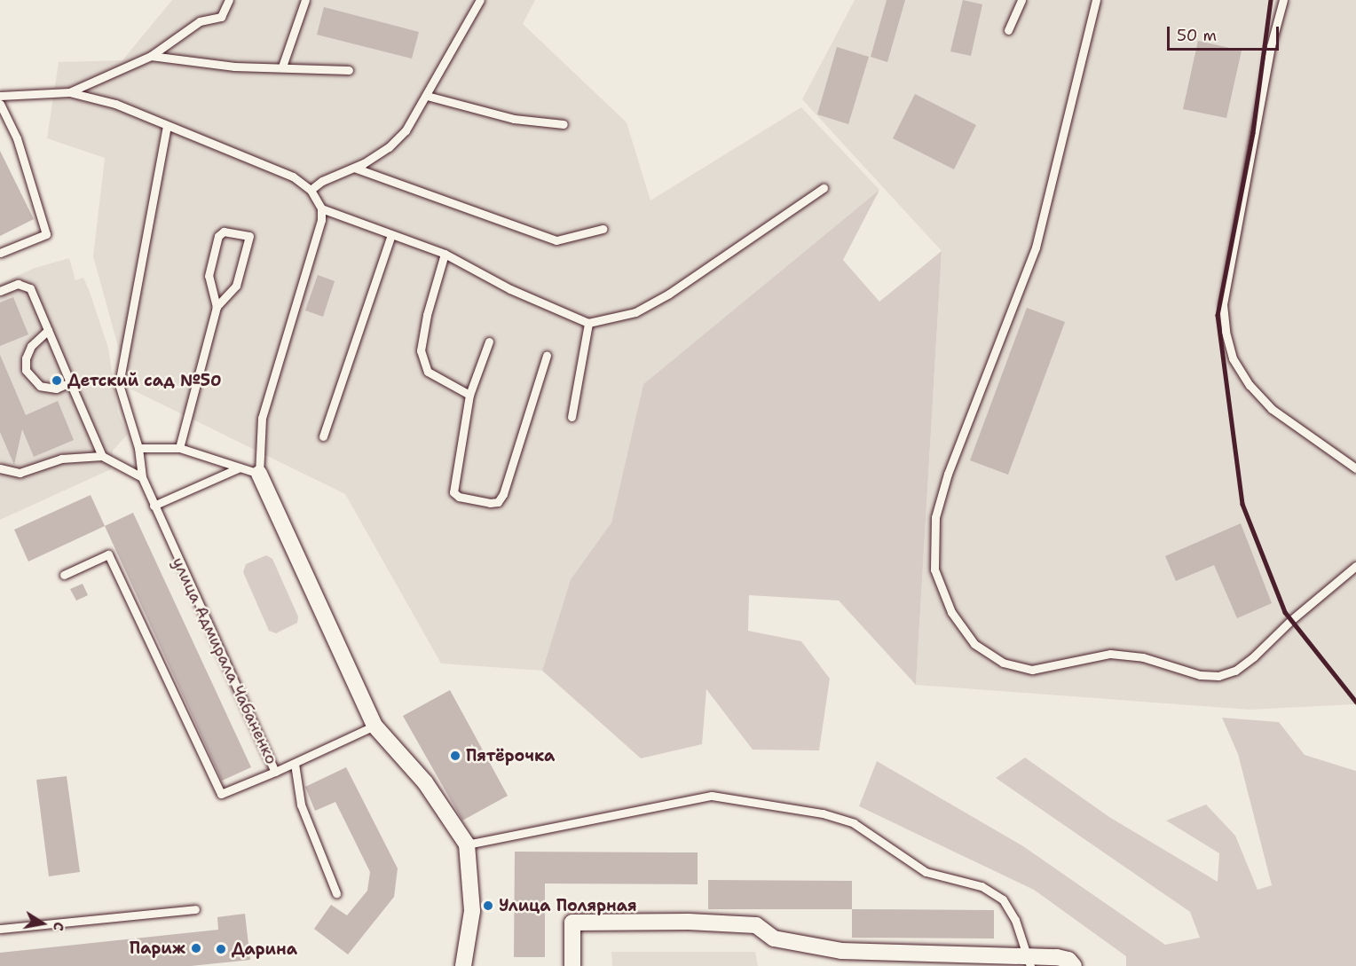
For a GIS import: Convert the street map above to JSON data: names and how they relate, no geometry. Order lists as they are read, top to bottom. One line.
{"streets":{"lane":["улица Адмирала Чабаненко"]},"places":["Детский сад №50","Пятёрочка","Улица Полярная","Париж","Дарина"],"scale_bar":"50 m","north":"right"}
